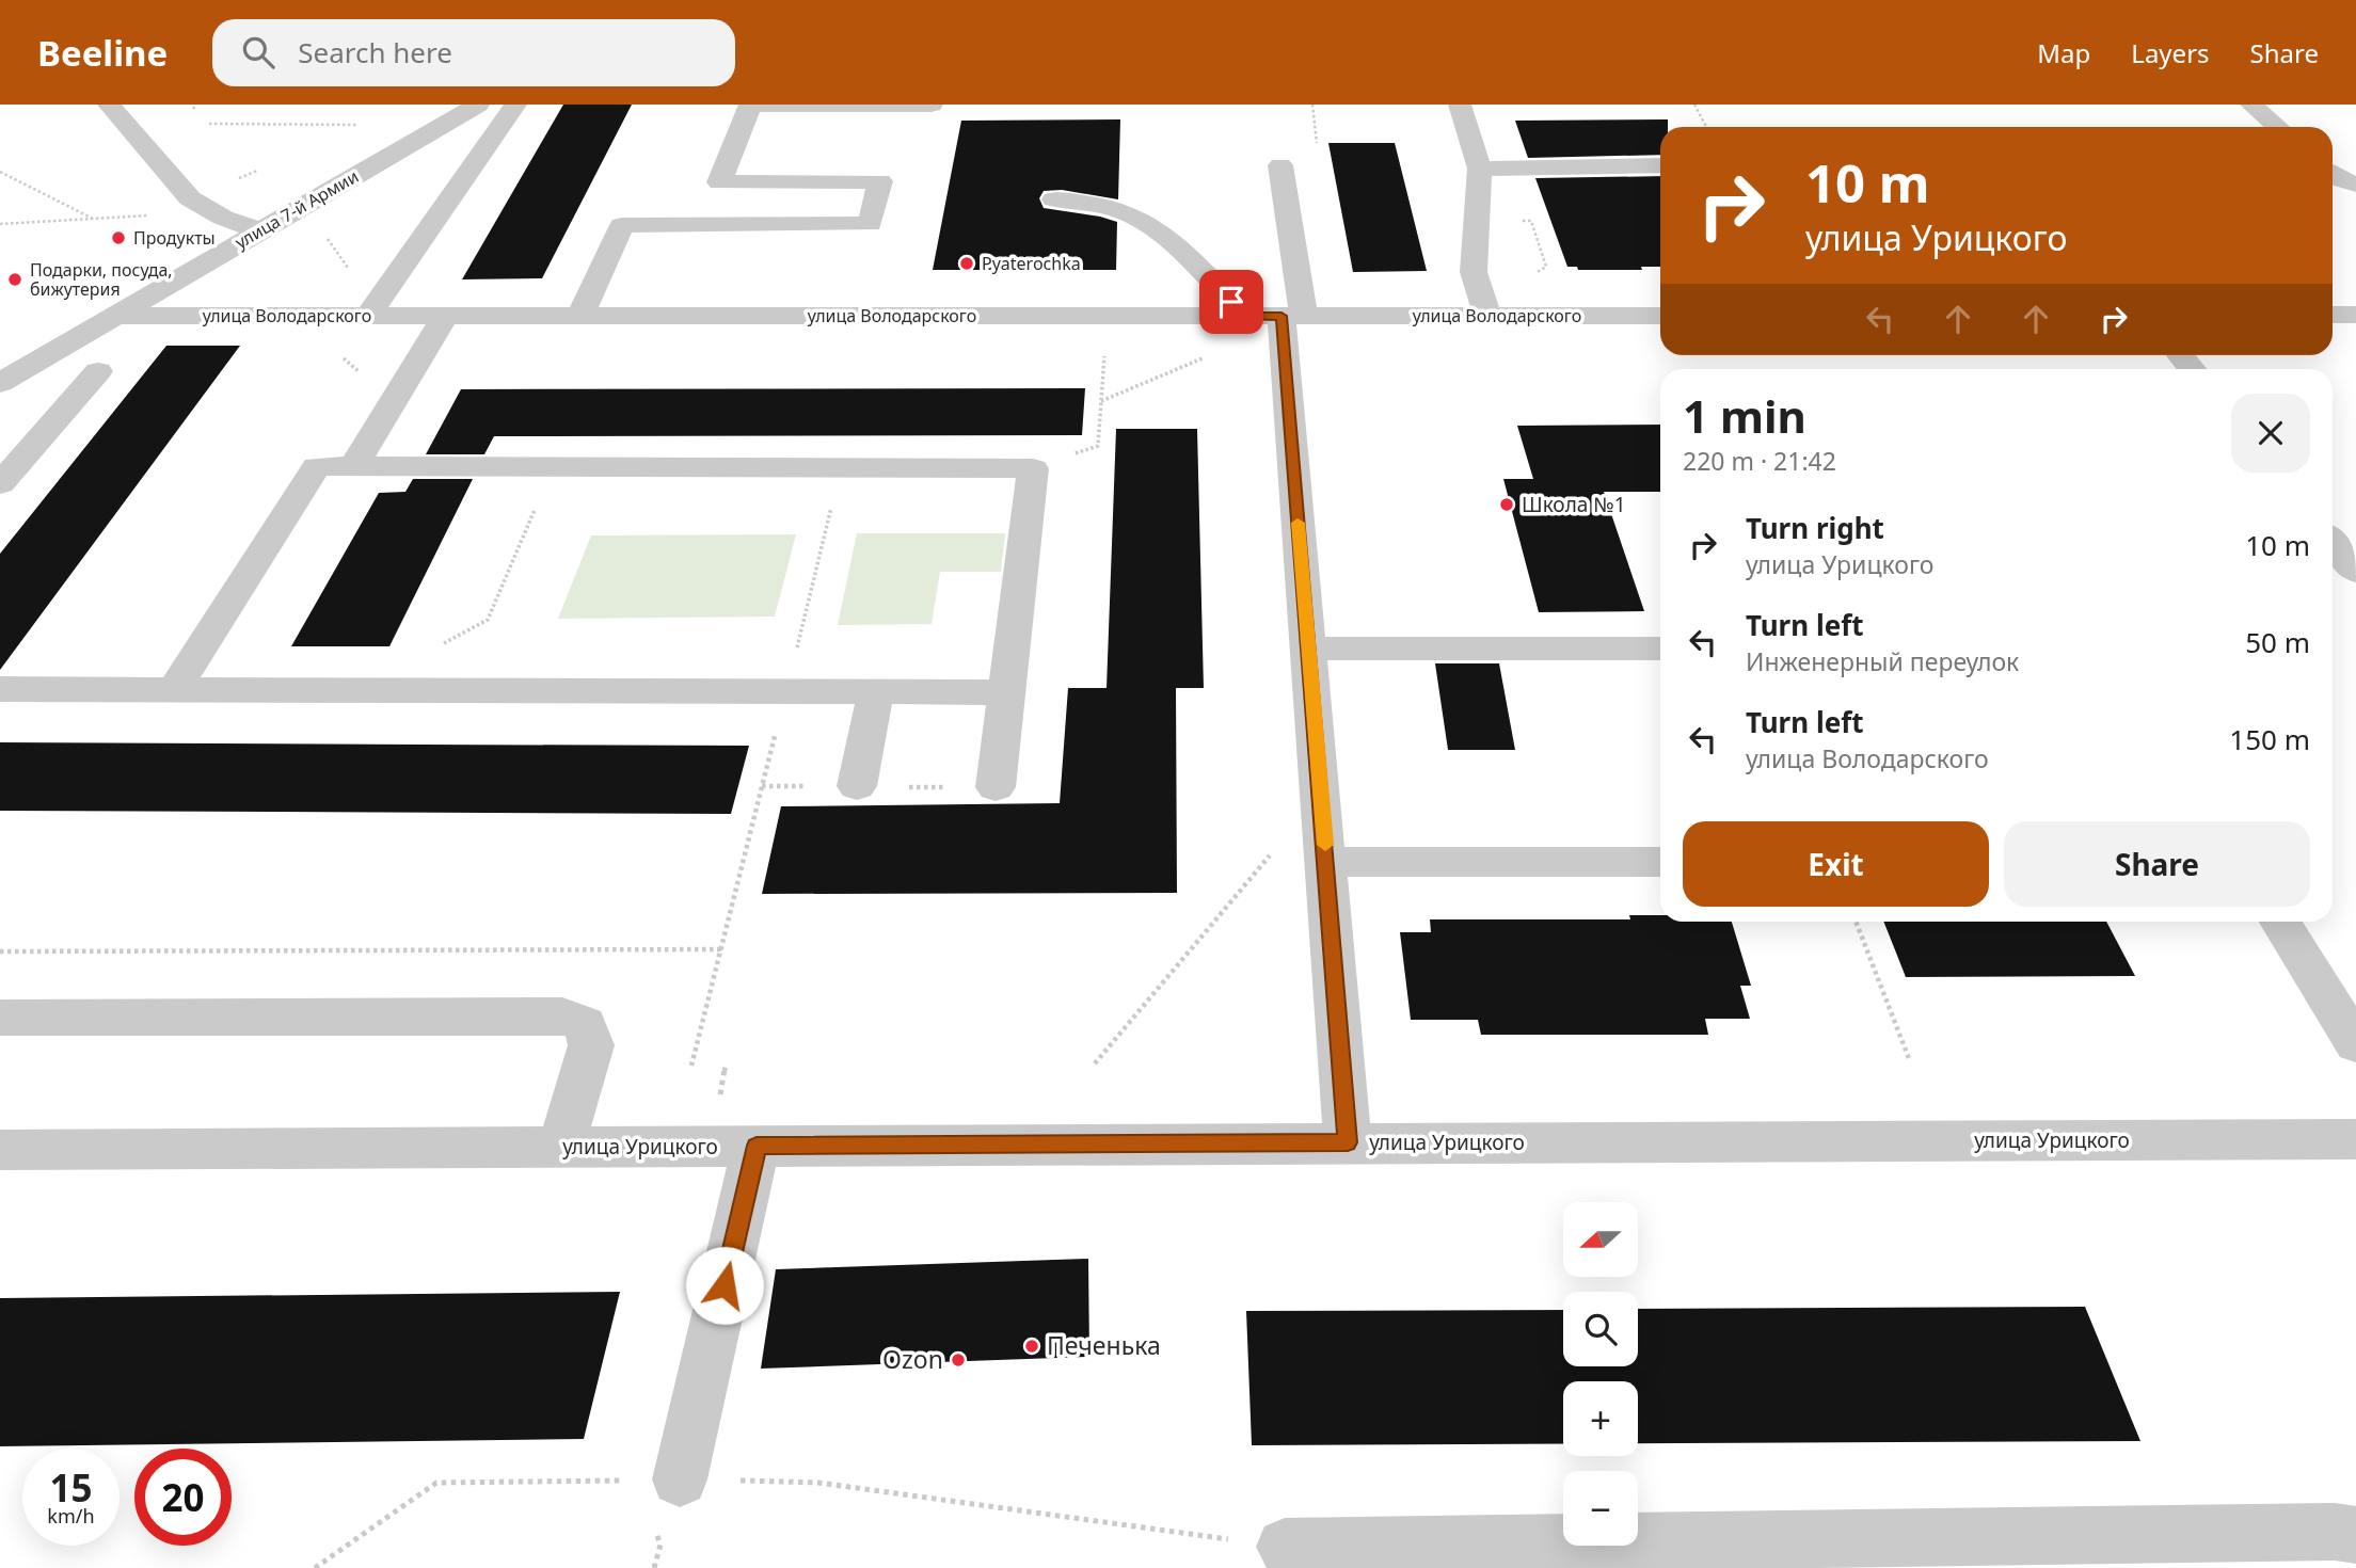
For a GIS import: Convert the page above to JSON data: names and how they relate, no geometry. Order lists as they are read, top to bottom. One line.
{"streets":{"street":["улица 7-й Армии","улица Володарского","улица Урицкого"]},"crossings":[["улица 7-й Армии","улица Володарского"]],"places":["Продукты","Pyaterochka","Подарки, посуда, бижутерия","Школа №1","Печенька","Ozon"],"north":"left","page":{"header":"Beeline","search":"Search here","nav":["Map","Layers","Share"],"turn":["10 m","улица Урицкого"],"heading":["1 min","220 m · 21:42"],"list":[{"name":"Turn right","note":"улица Урицкого","value":"10 m"},{"name":"Turn left","note":"Инженерный переулок","value":"50 m"},{"name":"Turn left","note":"улица Володарского","value":"150 m"}],"buttons":["Exit","Share"],"map_buttons":["+","−"],"speed":"15 km/h","limit":"20"}}
